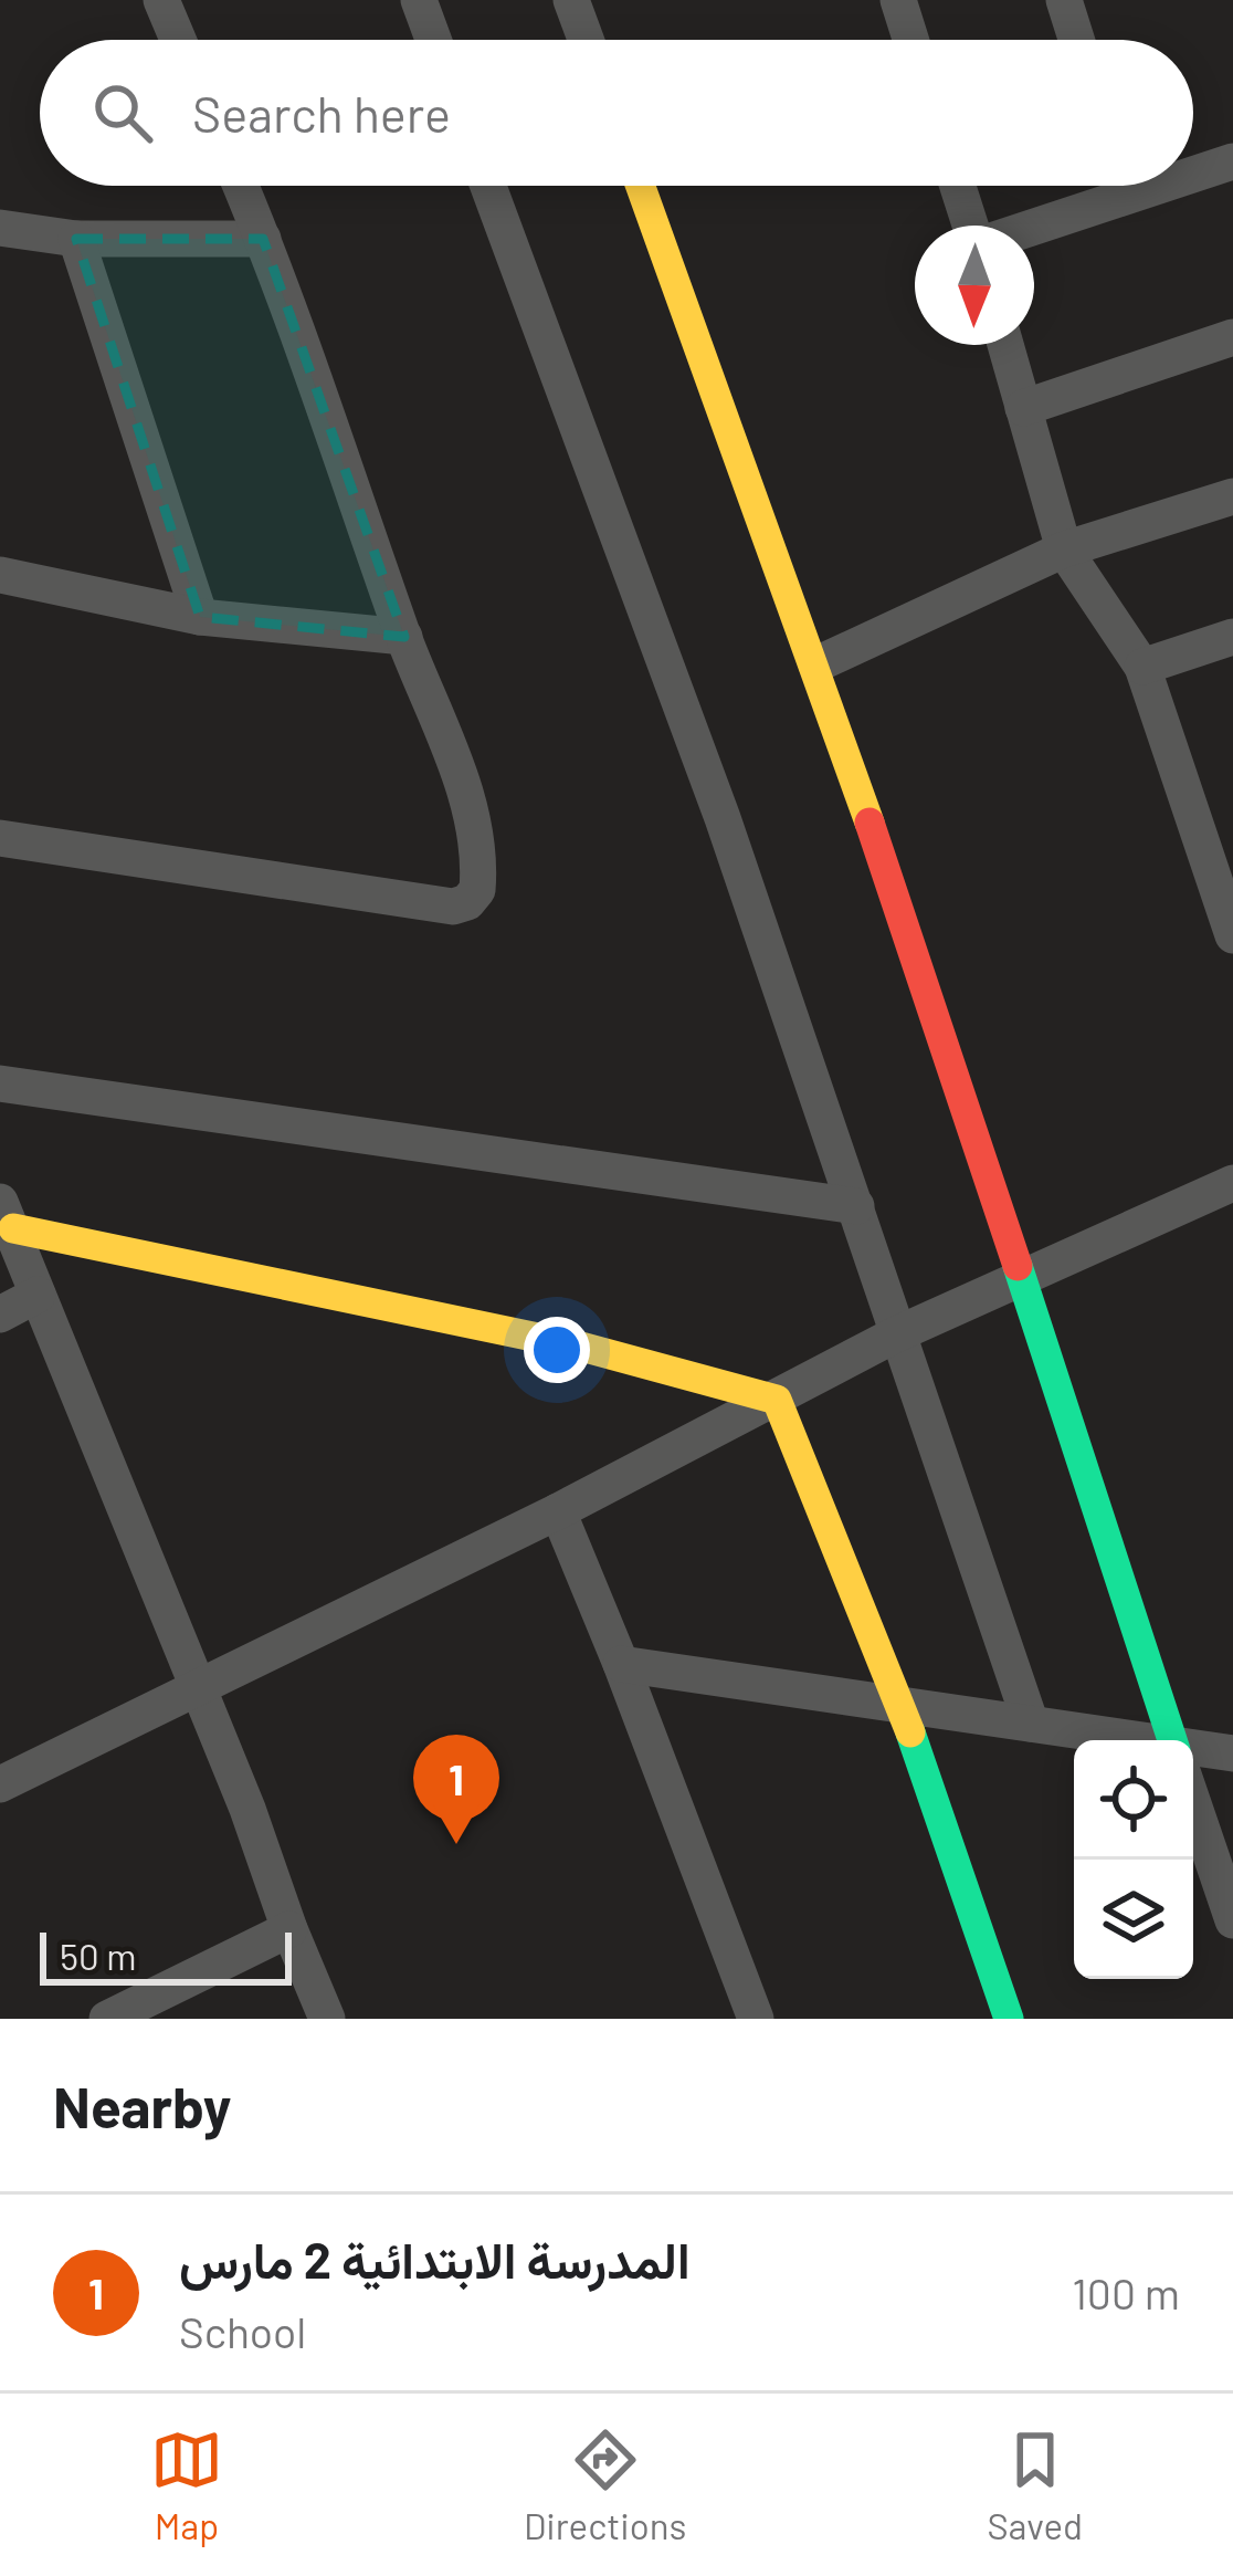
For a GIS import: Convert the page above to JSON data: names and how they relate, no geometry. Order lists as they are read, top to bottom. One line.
{"scale_bar":"50 m","north":"bottom","page":{"search":"Search here","pins":"1","scale":"50 m","heading":"Nearby","list":[{"mark":"1","name":"المدرسة الابتدائية 2 مارس","note":"School","value":"100 m"}],"nav":["Map","Directions","Saved"]}}
